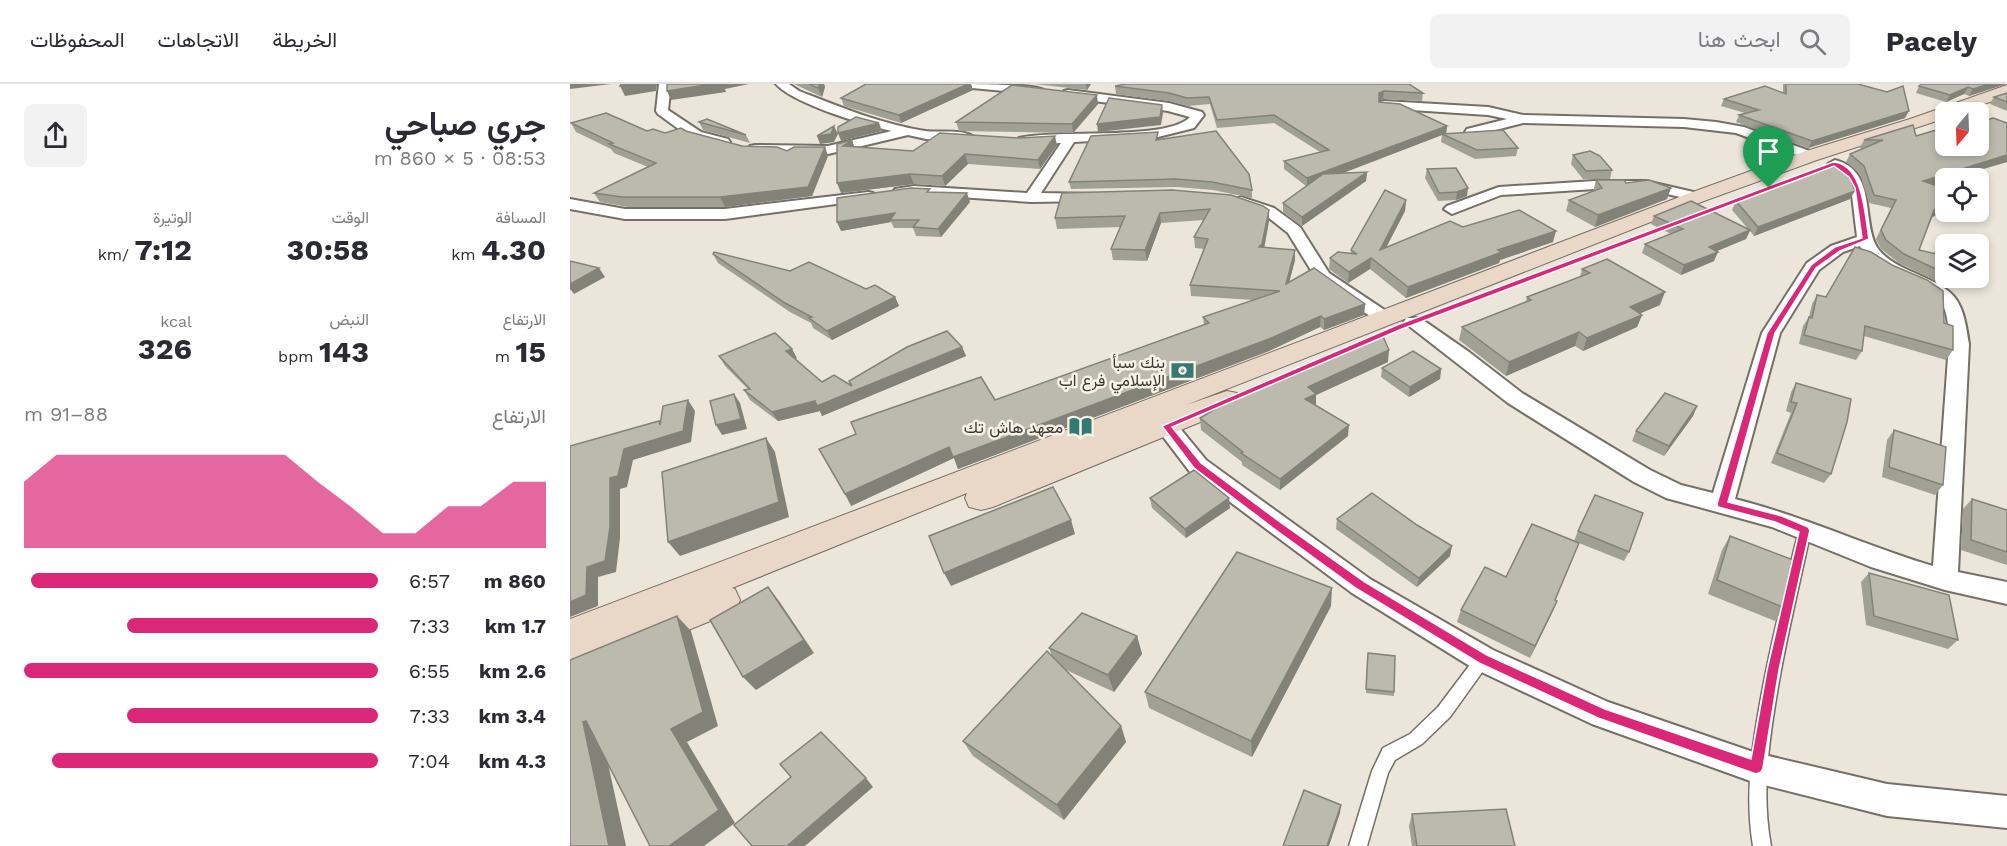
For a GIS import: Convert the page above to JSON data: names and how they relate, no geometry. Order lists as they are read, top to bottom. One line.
{"places":{"bank":["بنك سبأ الإسلامي فرع اب"],"library":["معهد هاش تك"]},"north":"bottom","page":{"header":"Pacely","search":"ابحث هنا","nav":["الخريطة","الاتجاهات","المحفوظات"],"heading":["جري صباحي","08:53 · 5 × 860 m"],"stats":[["المسافة","4.30 km"],["الوقت","30:58"],["الوتيرة","7:12 /km"],["الارتفاع","15 m"],["النبض","143 bpm"],["kcal","326"]],"chart":["الارتفاع","88–91 m"],"list":[{"name":"860 m","note":"6:57"},{"name":"1.7 km","note":"7:33"},{"name":"2.6 km","note":"6:55"},{"name":"3.4 km","note":"7:33"},{"name":"4.3 km","note":"7:04"}]}}
